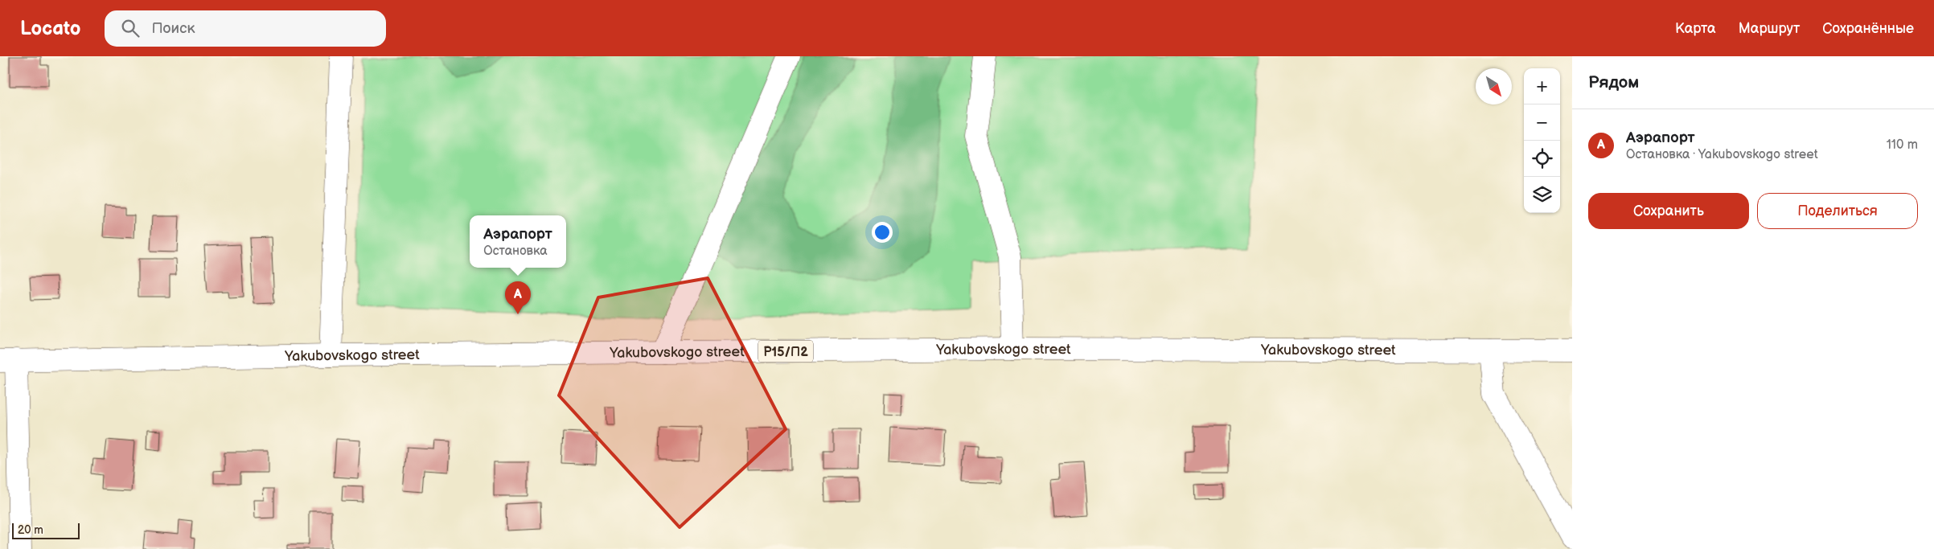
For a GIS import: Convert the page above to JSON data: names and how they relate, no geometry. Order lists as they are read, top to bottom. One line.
{"streets":{"main road":["Yakubovskogo street","Р15/П2"]},"scale_bar":"20 m","north":"bottom right","page":{"header":"Locato","search":"Поиск","nav":["Карта","Маршрут","Сохранённые"],"heading":"Рядом","map_buttons":["+","−"],"list":[{"mark":"A","name":"Аэрапорт","note":"Остановка · Yakubovskogo street","value":"110 m"}],"buttons":["Сохранить","Поделиться"],"popup":["Аэрапорт","Остановка"],"pins":"A","scale":"20 m"}}
